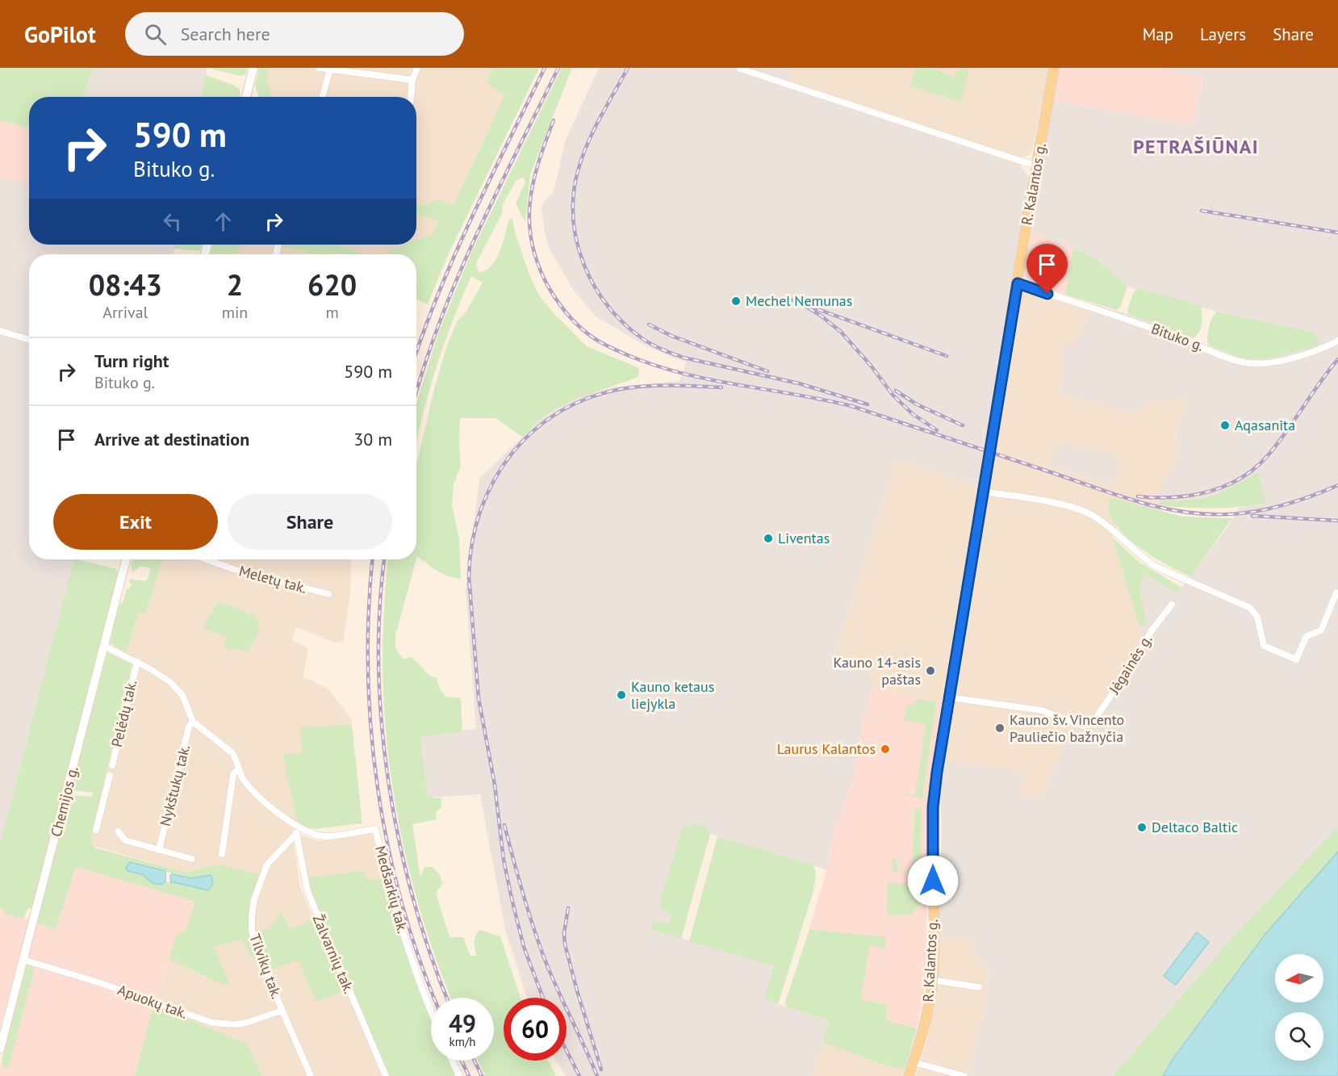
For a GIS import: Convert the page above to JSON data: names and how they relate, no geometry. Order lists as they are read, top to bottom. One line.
{"streets":{"main road":["R. Kalantos g.","Chemijos g."],"street":["Bituko g.","Meletų tak.","Jėgainės g.","Pelėdų tak.","Nykštukų tak.","Medšarkių tak.","Žalvarnių tak.","Tilvikų tak.","Apuokų tak."]},"crossings":[["R. Kalantos g.","Bituko g."],["R. Kalantos g.","Jėgainės g."],["Nykštukų tak.","Medšarkių tak."],["Chemijos g.","Apuokų tak."],["Medšarkių tak.","Žalvarnių tak."],["Medšarkių tak.","Tilvikų tak."],["Žalvarnių tak.","Tilvikų tak."],["Tilvikų tak.","Apuokų tak."]],"districts":["PETRAŠIŪNAI"],"places":["Mechel Nemunas","Aqasanita","Liventas","Kauno 14-asis paštas","Kauno ketaus liejykla","Kauno šv. Vincento Pauliečio bažnyčia","Laurus Kalantos","Deltaco Baltic"],"north":"left","page":{"header":"GoPilot","search":"Search here","nav":["Map","Layers","Share"],"turn":["590 m","Bituko g."],"eta":["08:43","Arrival","2","min","620","m"],"list":[{"name":"Turn right","note":"Bituko g.","value":"590 m"},{"name":"Arrive at destination","value":"30 m"}],"buttons":["Exit","Share"],"speed":"49 km/h","limit":"60"}}
